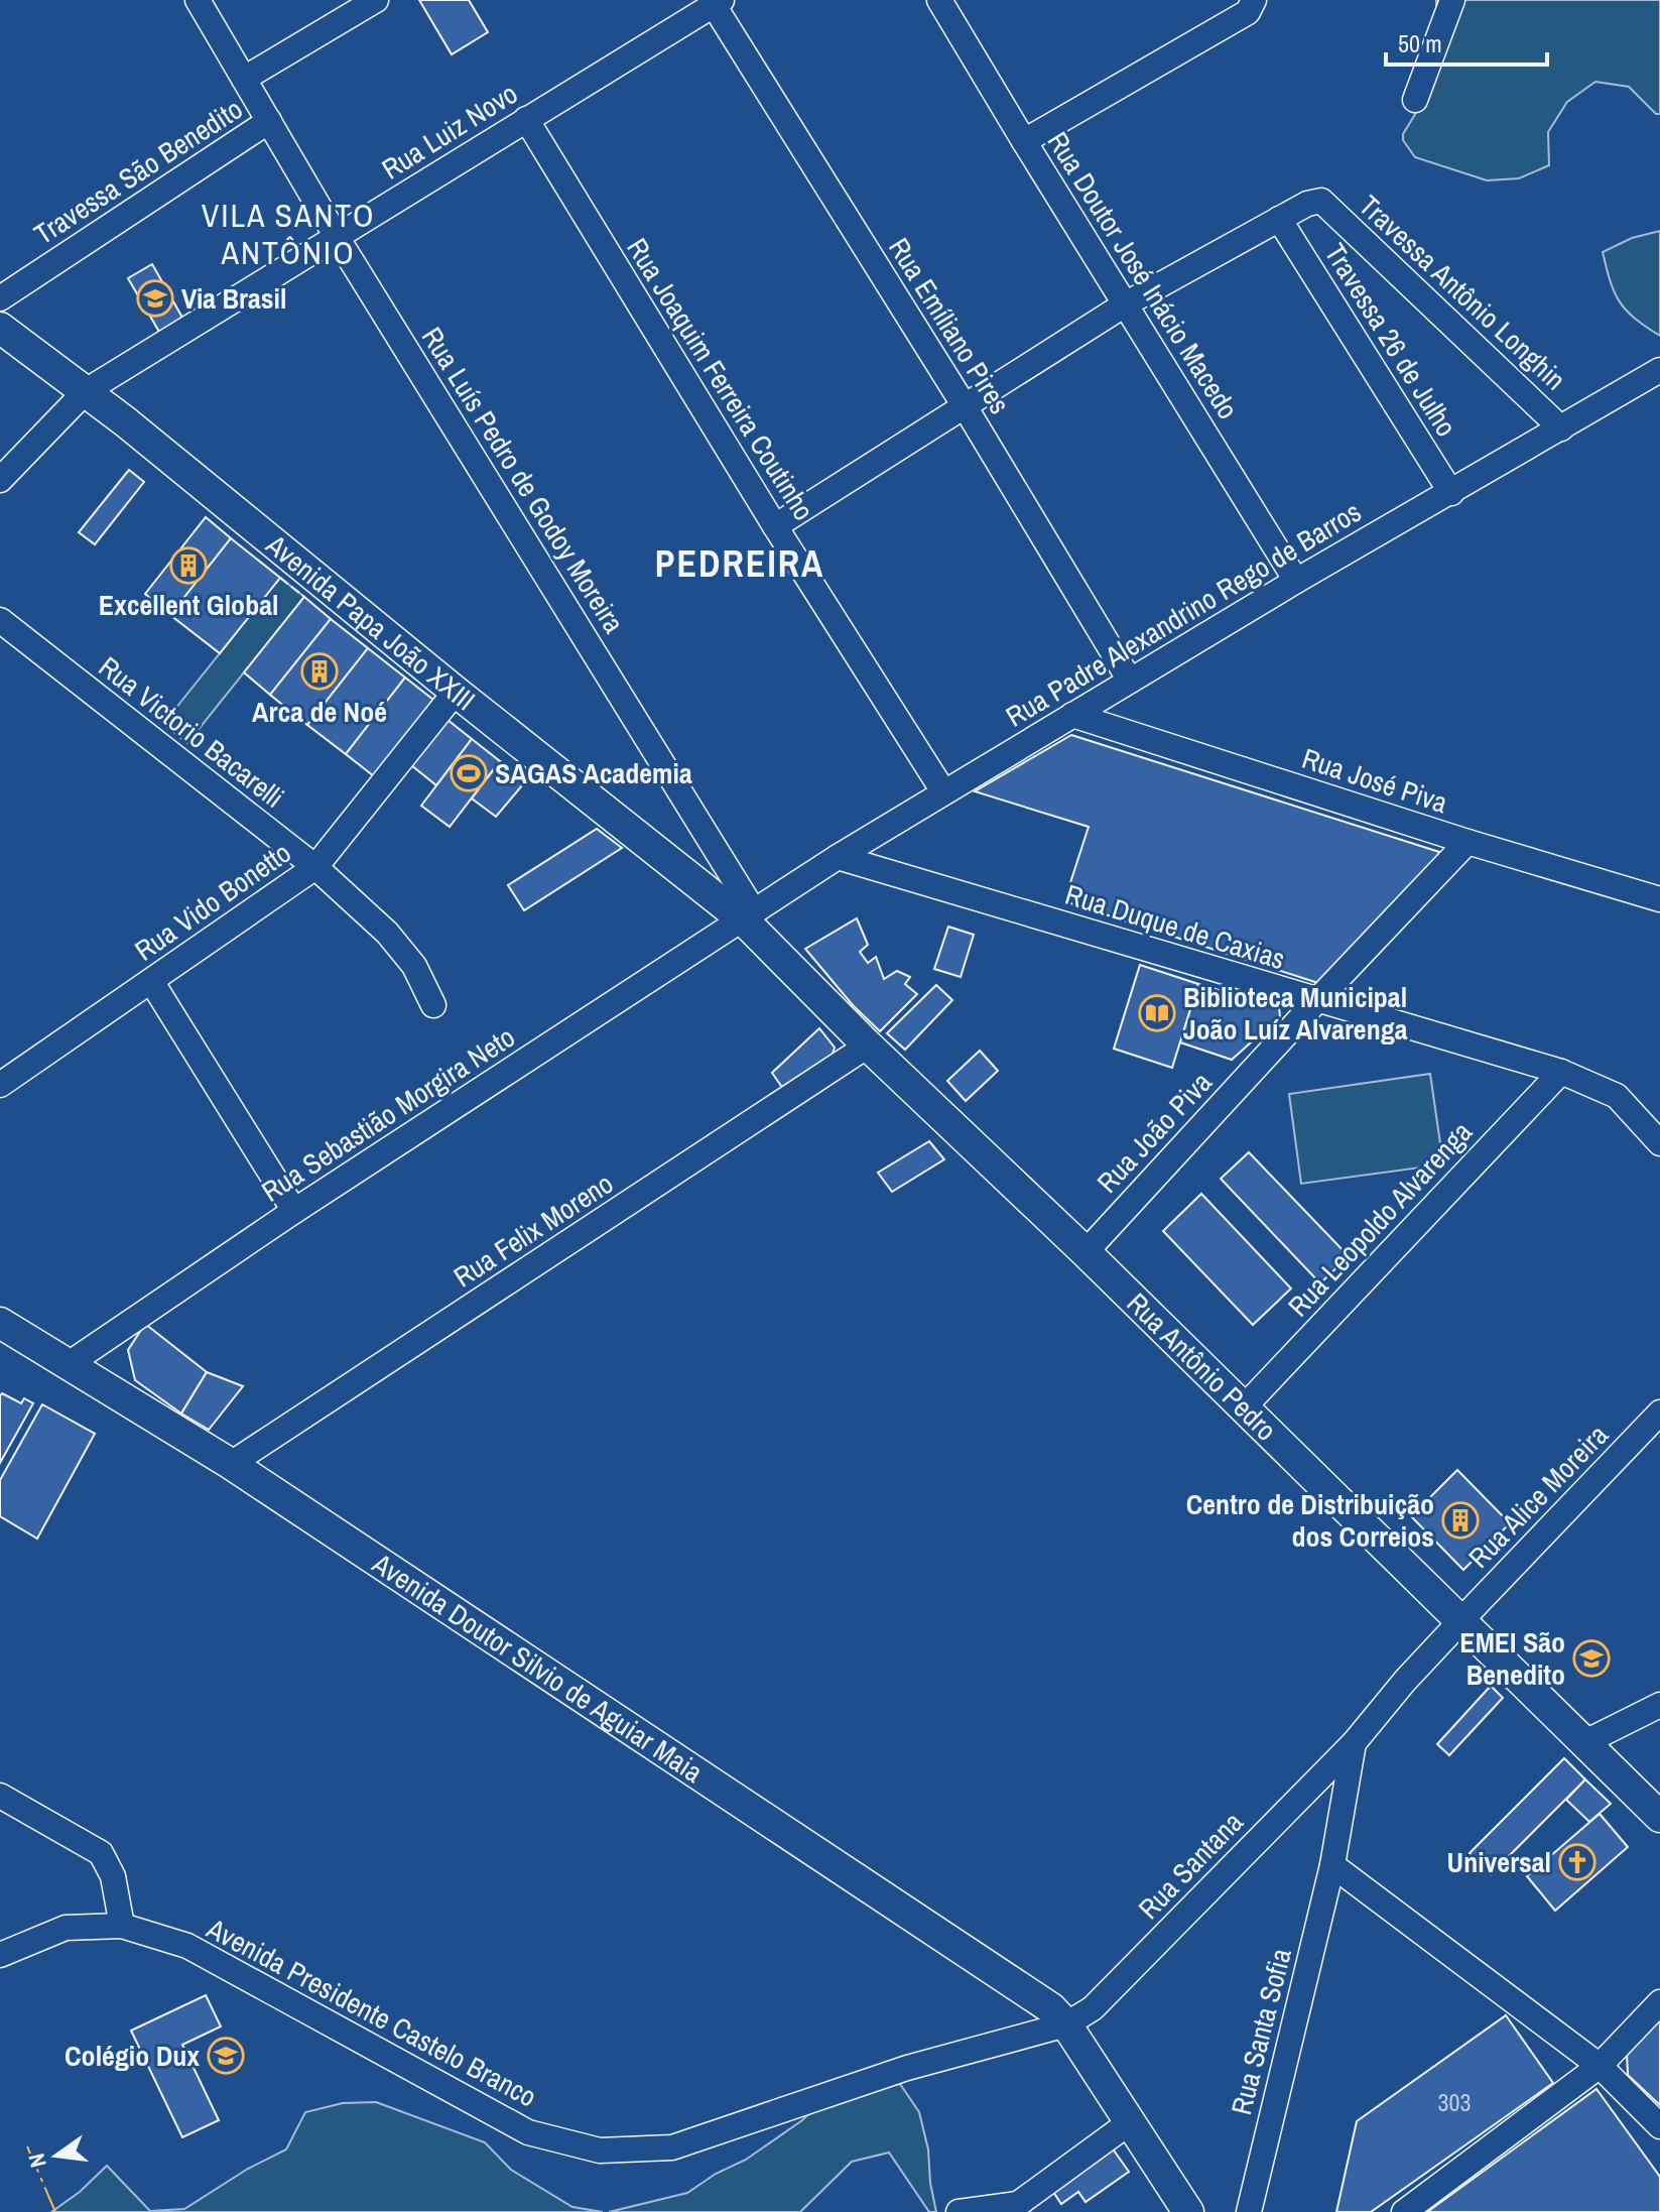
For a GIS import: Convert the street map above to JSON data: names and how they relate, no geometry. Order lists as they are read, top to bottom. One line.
{"streets":{"main road":["Avenida Papa João XXIII","Rua Antônio Pedro","Avenida Doutor Silvio de Aguiar Maia"],"street":["Rua Luiz Novo","Travessa São Benedito","Rua Doutor José Inácio Macedo","Travessa Antônio Longhin","Rua Emíliano Pires","Travessa 26 de Julho","Rua Joaquim Ferreira Coutinho","Rua Luís Pedro de Godoy Moreira","Rua Padre Alexandrino Rego de Barros","Rua Victorio Bacarelli","Rua José Piva","Rua Vido Bonetto","Rua Duque de Caxias","Rua Sebastião Morgira Neto","Rua João Piva","Rua Leopoldo Alvarenga","Rua Felix Moreno","Rua Alice Moreira","Rua Santana","Avenida Presidente Castelo Branco","Rua Santa Sofia"]},"crossings":[["Rua Luiz Novo","Rua Emíliano Pires"],["Rua Luiz Novo","Rua Joaquim Ferreira Coutinho"],["Rua Luiz Novo","Rua Luís Pedro de Godoy Moreira"],["Rua Luiz Novo","Avenida Papa João XXIII"],["Travessa São Benedito","Rua Luís Pedro de Godoy Moreira"],["Rua Doutor José Inácio Macedo","Rua Padre Alexandrino Rego de Barros"],["Travessa Antônio Longhin","Travessa 26 de Julho"],["Travessa Antônio Longhin","Rua Padre Alexandrino Rego de Barros"],["Rua Emíliano Pires","Rua Padre Alexandrino Rego de Barros"],["Travessa 26 de Julho","Rua Padre Alexandrino Rego de Barros"],["Rua Joaquim Ferreira Coutinho","Rua Padre Alexandrino Rego de Barros"],["Rua Luís Pedro de Godoy Moreira","Rua Padre Alexandrino Rego de Barros"],["Rua Luís Pedro de Godoy Moreira","Avenida Papa João XXIII"],["Rua Luís Pedro de Godoy Moreira","Rua Sebastião Morgira Neto"],["Rua Luís Pedro de Godoy Moreira","Rua Antônio Pedro"],["Rua Padre Alexandrino Rego de Barros","Avenida Papa João XXIII"],["Rua Padre Alexandrino Rego de Barros","Rua José Piva"],["Rua Padre Alexandrino Rego de Barros","Rua Duque de Caxias"],["Rua Padre Alexandrino Rego de Barros","Rua Sebastião Morgira Neto"],["Rua Padre Alexandrino Rego de Barros","Rua Antônio Pedro"],["Avenida Papa João XXIII","Rua Vido Bonetto"],["Avenida Papa João XXIII","Rua Sebastião Morgira Neto"],["Avenida Papa João XXIII","Rua Antônio Pedro"],["Rua Victorio Bacarelli","Rua Vido Bonetto"],["Rua José Piva","Rua João Piva"],["Rua Duque de Caxias","Rua João Piva"],["Rua Duque de Caxias","Rua Leopoldo Alvarenga"],["Rua Sebastião Morgira Neto","Rua Antônio Pedro"],["Rua Sebastião Morgira Neto","Avenida Doutor Silvio de Aguiar Maia"],["Rua João Piva","Rua Antônio Pedro"],["Rua Leopoldo Alvarenga","Rua Antônio Pedro"],["Rua Felix Moreno","Rua Antônio Pedro"],["Rua Felix Moreno","Avenida Doutor Silvio de Aguiar Maia"],["Rua Antônio Pedro","Rua Alice Moreira"],["Rua Alice Moreira","Rua Santana"],["Rua Alice Moreira","Rua Santa Sofia"],["Avenida Doutor Silvio de Aguiar Maia","Rua Santana"],["Avenida Doutor Silvio de Aguiar Maia","Avenida Presidente Castelo Branco"],["Rua Santana","Avenida Presidente Castelo Branco"],["Rua Santana","Rua Santa Sofia"]],"districts":["VILA SANTO ANTÔNIO","PEDREIRA"],"places":{"school or university":["Via Brasil","EMEI São Benedito","Colégio Dux"],"building":["Excellent Global","Arca de Noé","Centro de Distribuição dos Correios"],"sports":["SAGAS Academia"],"library":["Biblioteca Municipal João Luíz Alvarenga"],"church":["Universal"]},"house_numbers":["303"],"scale_bar":"50 m","north":"left"}
